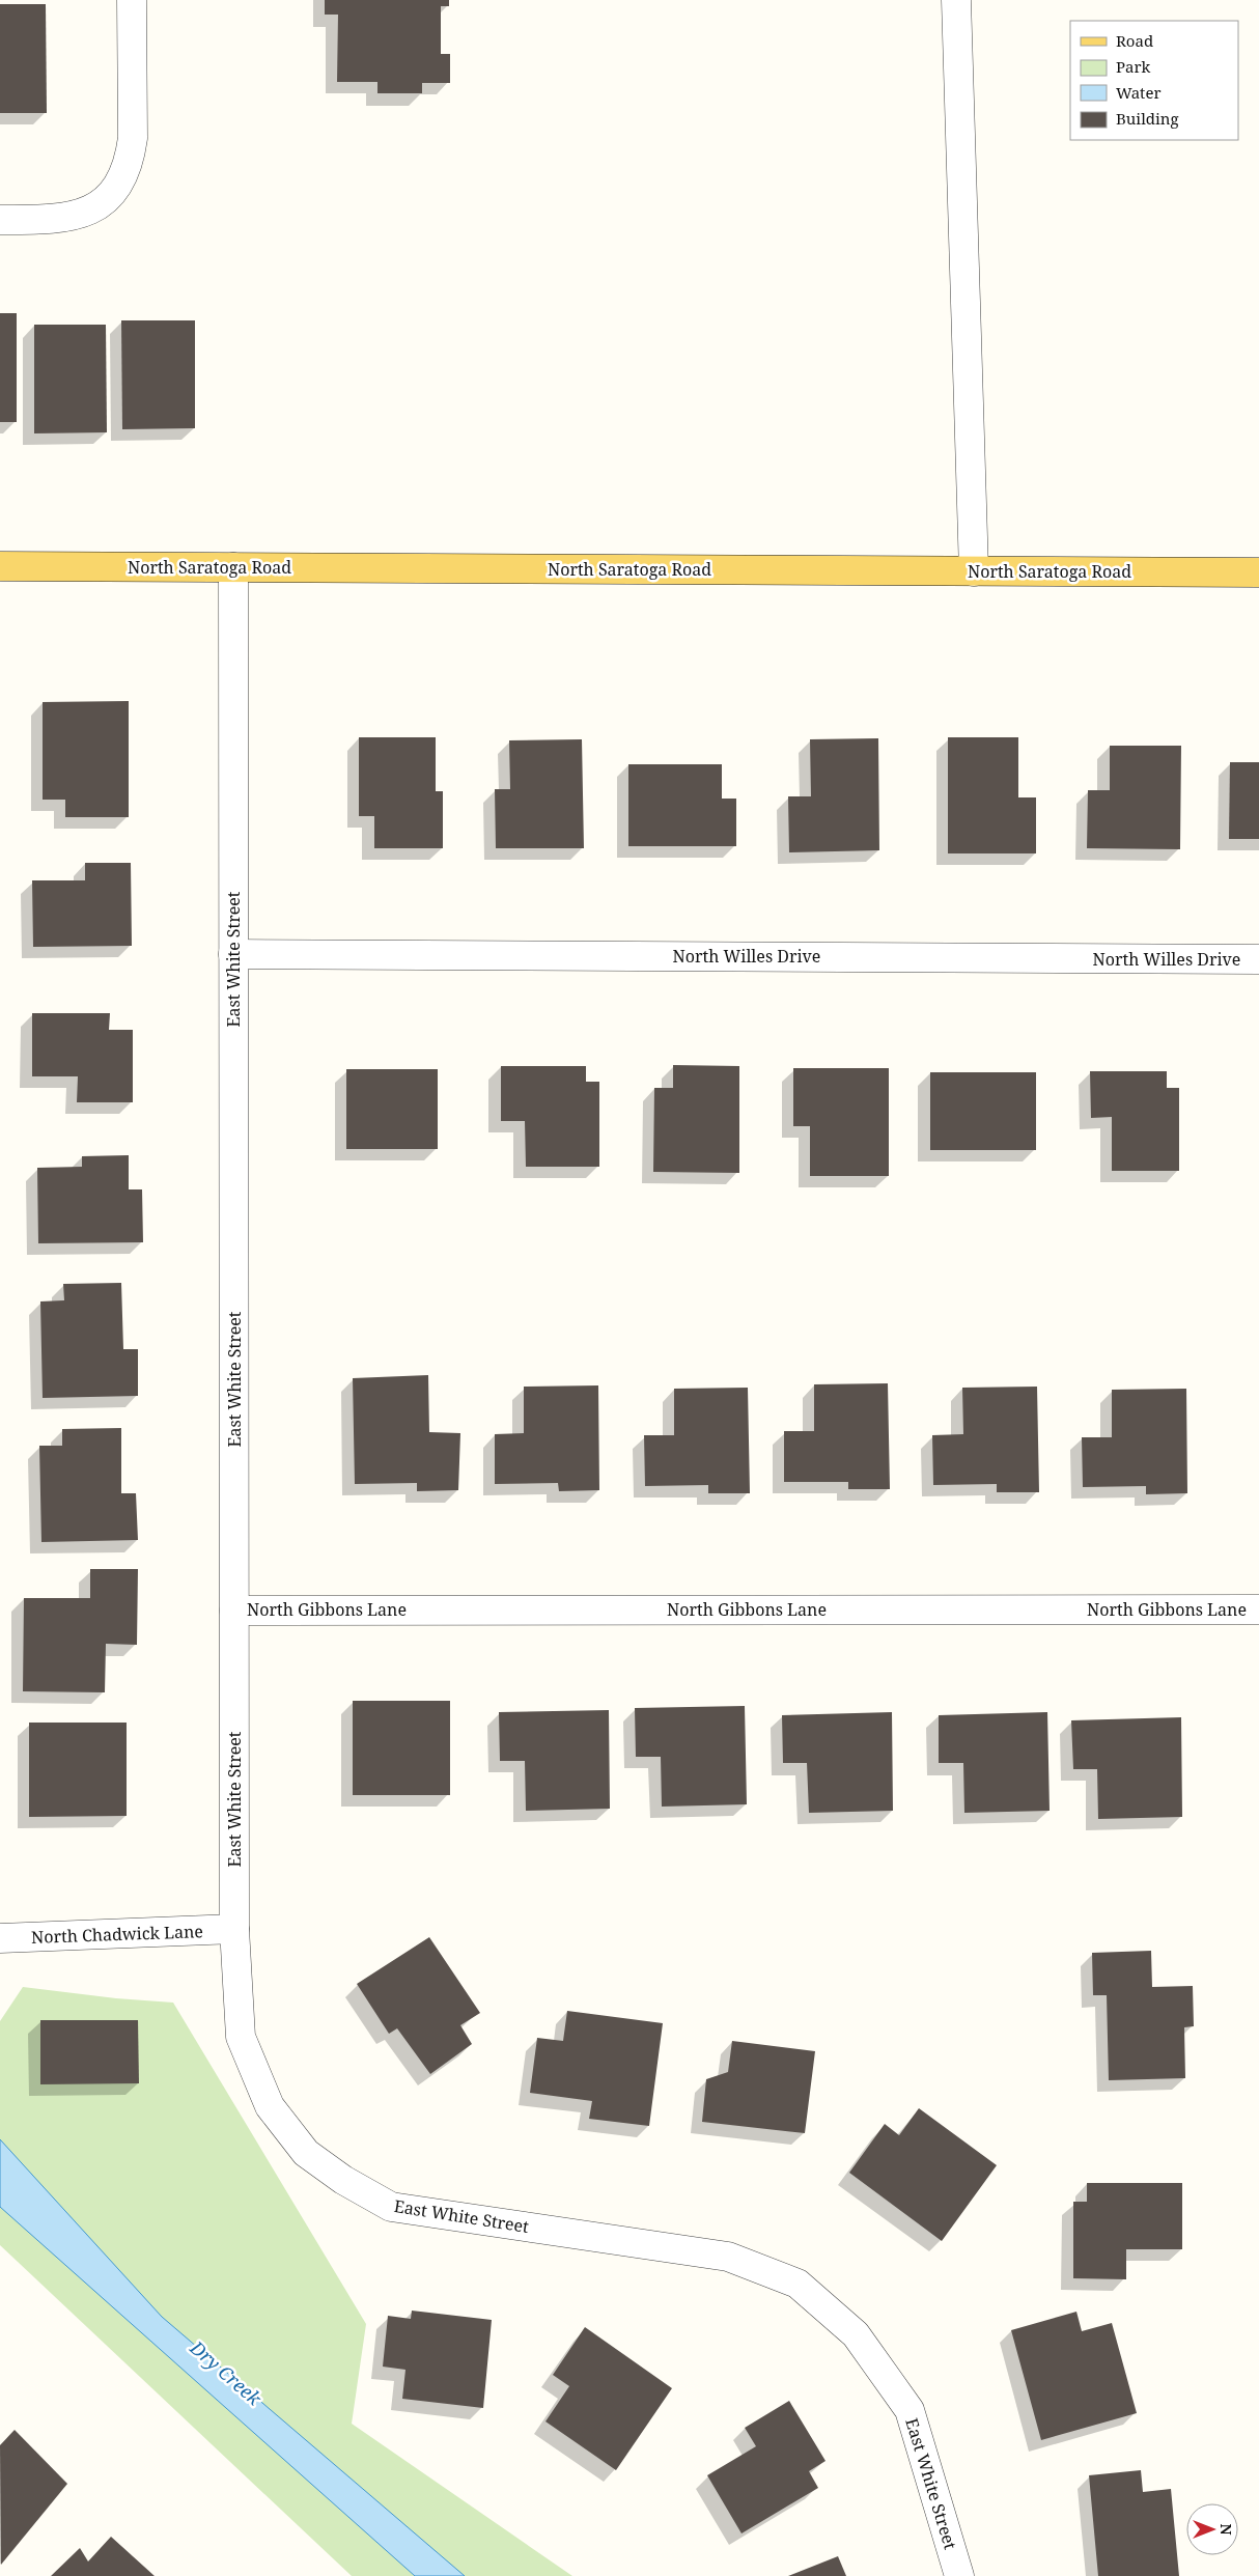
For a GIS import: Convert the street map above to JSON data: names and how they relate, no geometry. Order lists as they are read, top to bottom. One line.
{"streets":{"main road":["North Saratoga Road"],"street":["North Willes Drive","East White Street","North Gibbons Lane","North Chadwick Lane"]},"crossings":[["North Saratoga Road","East White Street"],["North Willes Drive","East White Street"],["East White Street","North Gibbons Lane"],["East White Street","North Chadwick Lane"]],"water":["Dry Creek"],"legend":["Road","Park","Water","Building"],"north":"right"}
